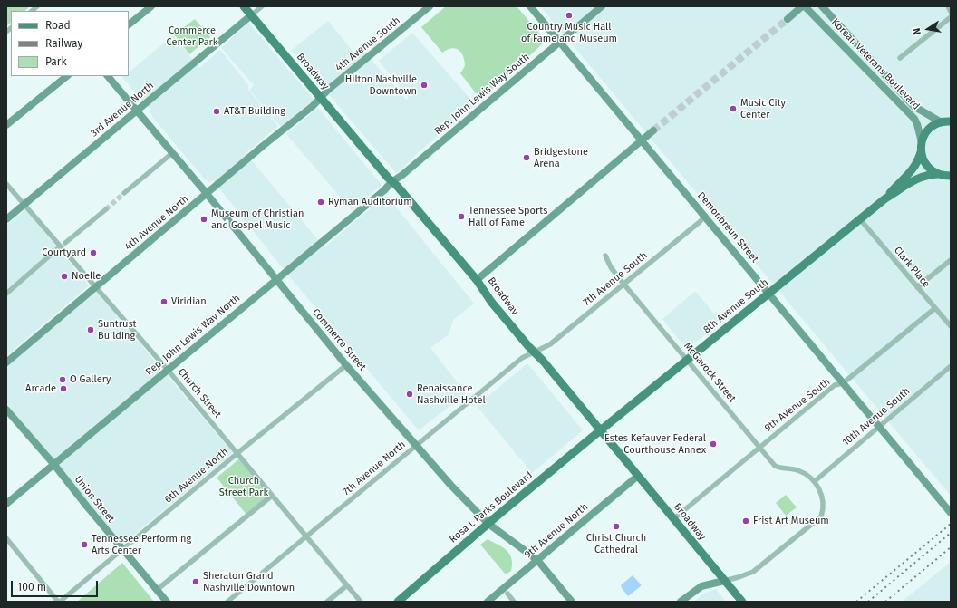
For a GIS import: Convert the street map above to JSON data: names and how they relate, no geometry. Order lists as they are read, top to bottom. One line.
{"streets":{"main road":["Broadway","8th Avenue South","Rosa L Parks Boulevard"],"street":["4th Avenue South","Korean Veterans Boulevard","Rep. John Lewis Way South","3rd Avenue North","4th Avenue North","Demonbreun Street","Clark Place","7th Avenue South","Rep. John Lewis Way North","Commerce Street","McGavock Street","Church Street","9th Avenue South","10th Avenue South","7th Avenue North","6th Avenue North","Union Street","9th Avenue North"]},"crossings":[["4th Avenue South","Broadway"],["4th Avenue South","4th Avenue North"],["Broadway","Rep. John Lewis Way South"],["Broadway","3rd Avenue North"],["Broadway","4th Avenue North"],["Broadway","7th Avenue South"],["Broadway","8th Avenue South"],["Broadway","Rep. John Lewis Way North"],["Broadway","9th Avenue South"],["Broadway","7th Avenue North"],["Broadway","Rosa L Parks Boulevard"],["Broadway","9th Avenue North"],["Rep. John Lewis Way South","Demonbreun Street"],["Rep. John Lewis Way South","Rep. John Lewis Way North"],["3rd Avenue North","Commerce Street"],["3rd Avenue North","Church Street"],["4th Avenue North","Commerce Street"],["4th Avenue North","Church Street"],["Demonbreun Street","7th Avenue South"],["Demonbreun Street","8th Avenue South"],["Demonbreun Street","9th Avenue South"],["Demonbreun Street","10th Avenue South"],["Clark Place","8th Avenue South"],["Clark Place","9th Avenue South"],["7th Avenue South","McGavock Street"],["7th Avenue South","7th Avenue North"],["8th Avenue South","McGavock Street"],["8th Avenue South","Rosa L Parks Boulevard"],["Rep. John Lewis Way North","Commerce Street"],["Rep. John Lewis Way North","Church Street"],["Rep. John Lewis Way North","Union Street"],["Commerce Street","7th Avenue North"],["Commerce Street","6th Avenue North"],["Commerce Street","Rosa L Parks Boulevard"],["Commerce Street","9th Avenue North"],["McGavock Street","9th Avenue South"],["McGavock Street","10th Avenue South"],["Church Street","7th Avenue North"],["Church Street","6th Avenue North"],["6th Avenue North","Union Street"]],"parks":["Commerce Center Park","Church Street Park"],"places":["Country Music Hall of Fame and Museum","Hilton Nashville Downtown","Music City Center","AT&T Building","Bridgestone Arena","Ryman Auditorium","Tennessee Sports Hall of Fame","Museum of Christian and Gospel Music","Courtyard","Noelle","Viridian","Suntrust Building","O Gallery","Arcade","Renaissance Nashville Hotel","Estes Kefauver Federal Courthouse Annex","Frist Art Museum","Christ Church Cathedral","Tennessee Performing Arts Center","Sheraton Grand Nashville Downtown"],"legend":["Road","Railway","Park"],"scale_bar":"100 m","north":"left"}
